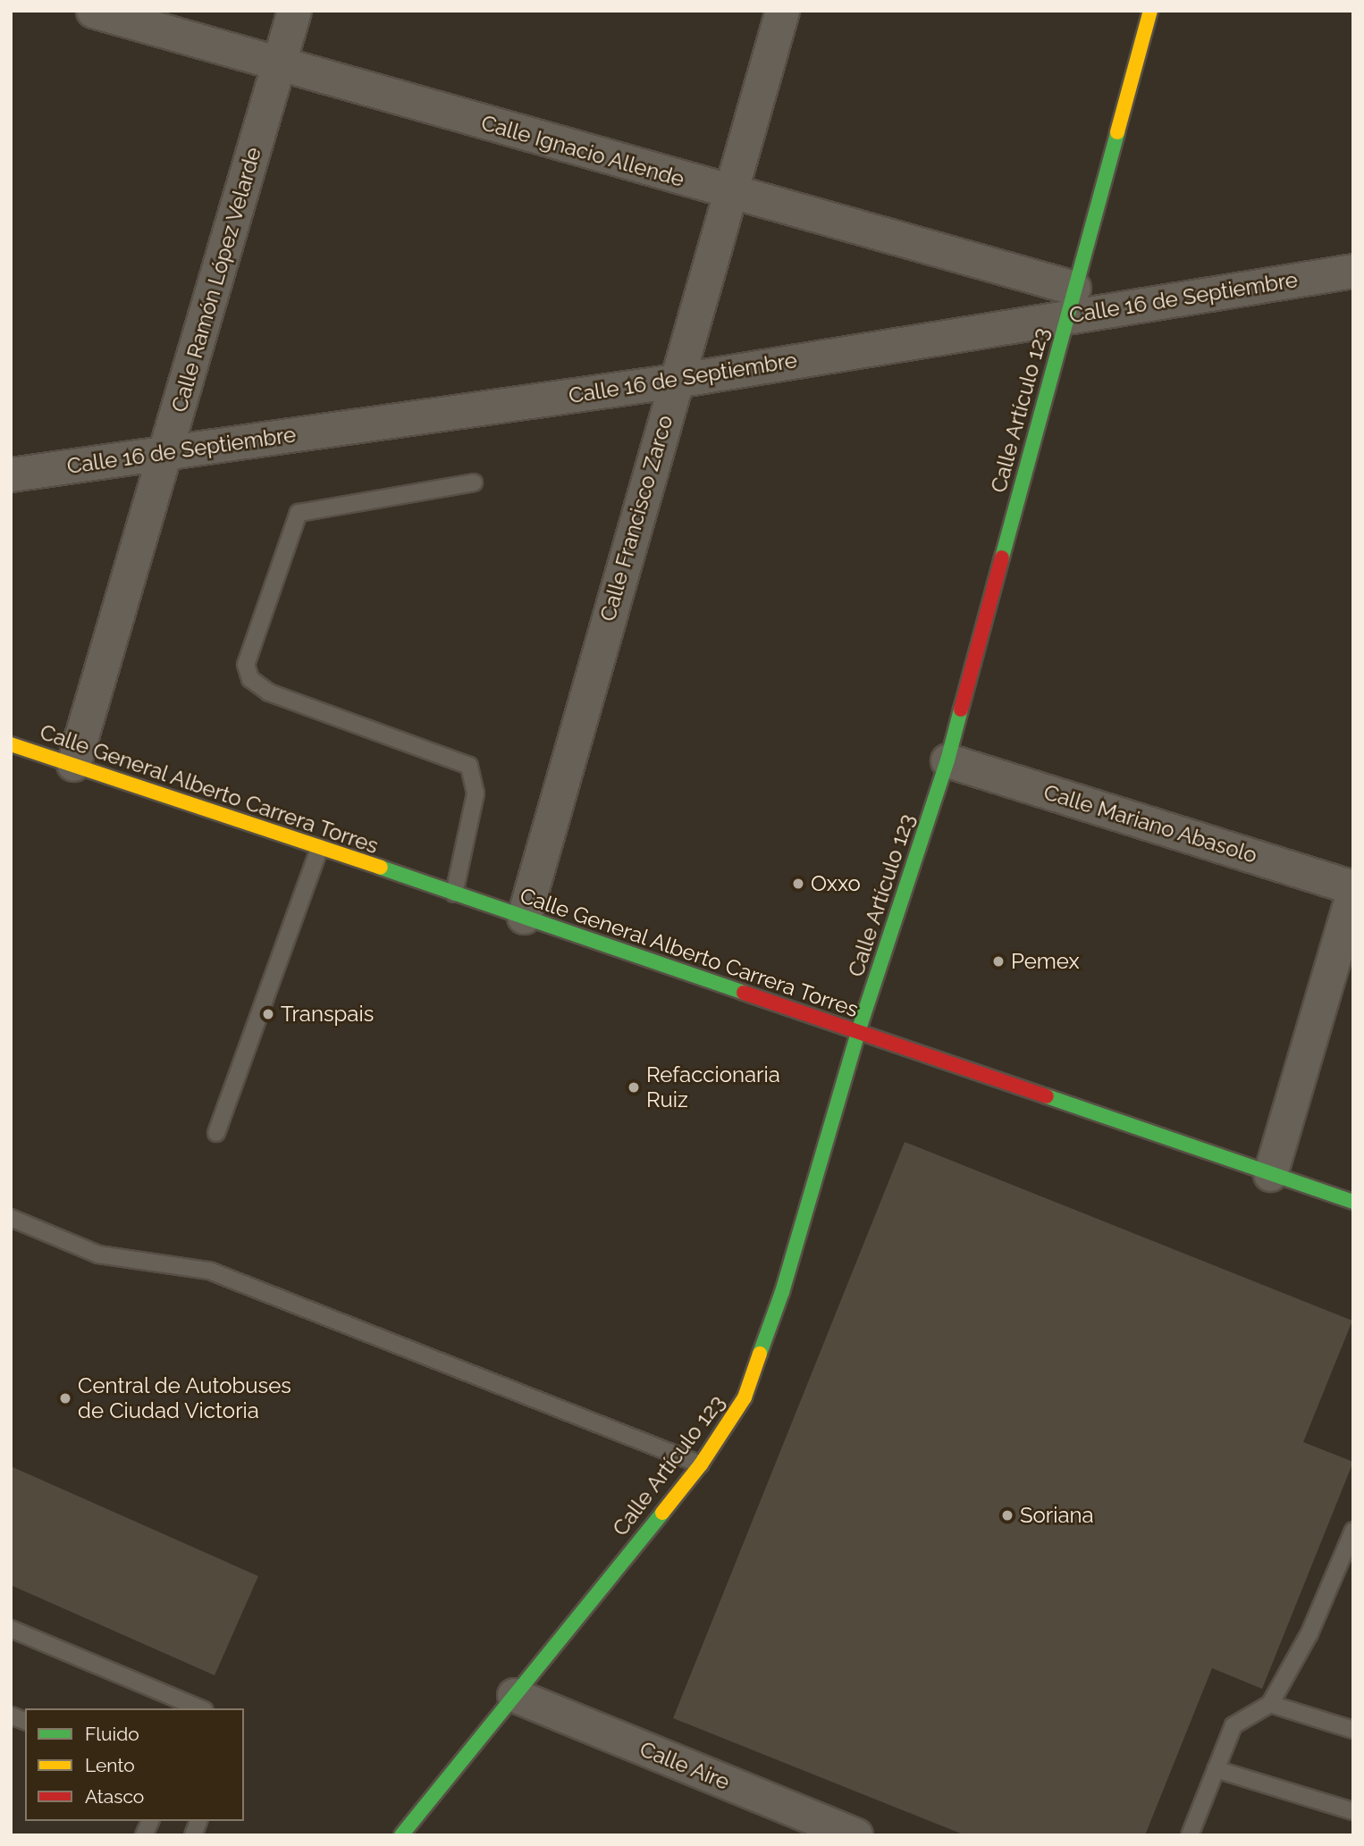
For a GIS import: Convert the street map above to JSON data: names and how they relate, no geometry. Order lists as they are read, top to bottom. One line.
{"streets":{"street":["Calle Ignacio Allende","Calle Ramón López Velarde","Calle 16 de Septiembre","Calle Artículo 123","Calle Francisco Zarco","Calle General Alberto Carrera Torres","Calle Mariano Abasolo","Calle Aire"]},"crossings":[["Calle Ignacio Allende","Calle Ramón López Velarde"],["Calle Ignacio Allende","Calle 16 de Septiembre"],["Calle Ignacio Allende","Calle Artículo 123"],["Calle Ignacio Allende","Calle Francisco Zarco"],["Calle Ramón López Velarde","Calle 16 de Septiembre"],["Calle Ramón López Velarde","Calle General Alberto Carrera Torres"],["Calle 16 de Septiembre","Calle Artículo 123"],["Calle 16 de Septiembre","Calle Francisco Zarco"],["Calle Artículo 123","Calle General Alberto Carrera Torres"],["Calle Artículo 123","Calle Mariano Abasolo"],["Calle Artículo 123","Calle Aire"],["Calle Francisco Zarco","Calle General Alberto Carrera Torres"]],"places":["Oxxo","Pemex","Transpais","Refaccionaria Ruiz","Central de Autobuses de Ciudad Victoria","Soriana"],"legend":["Fluido","Lento","Atasco"]}
